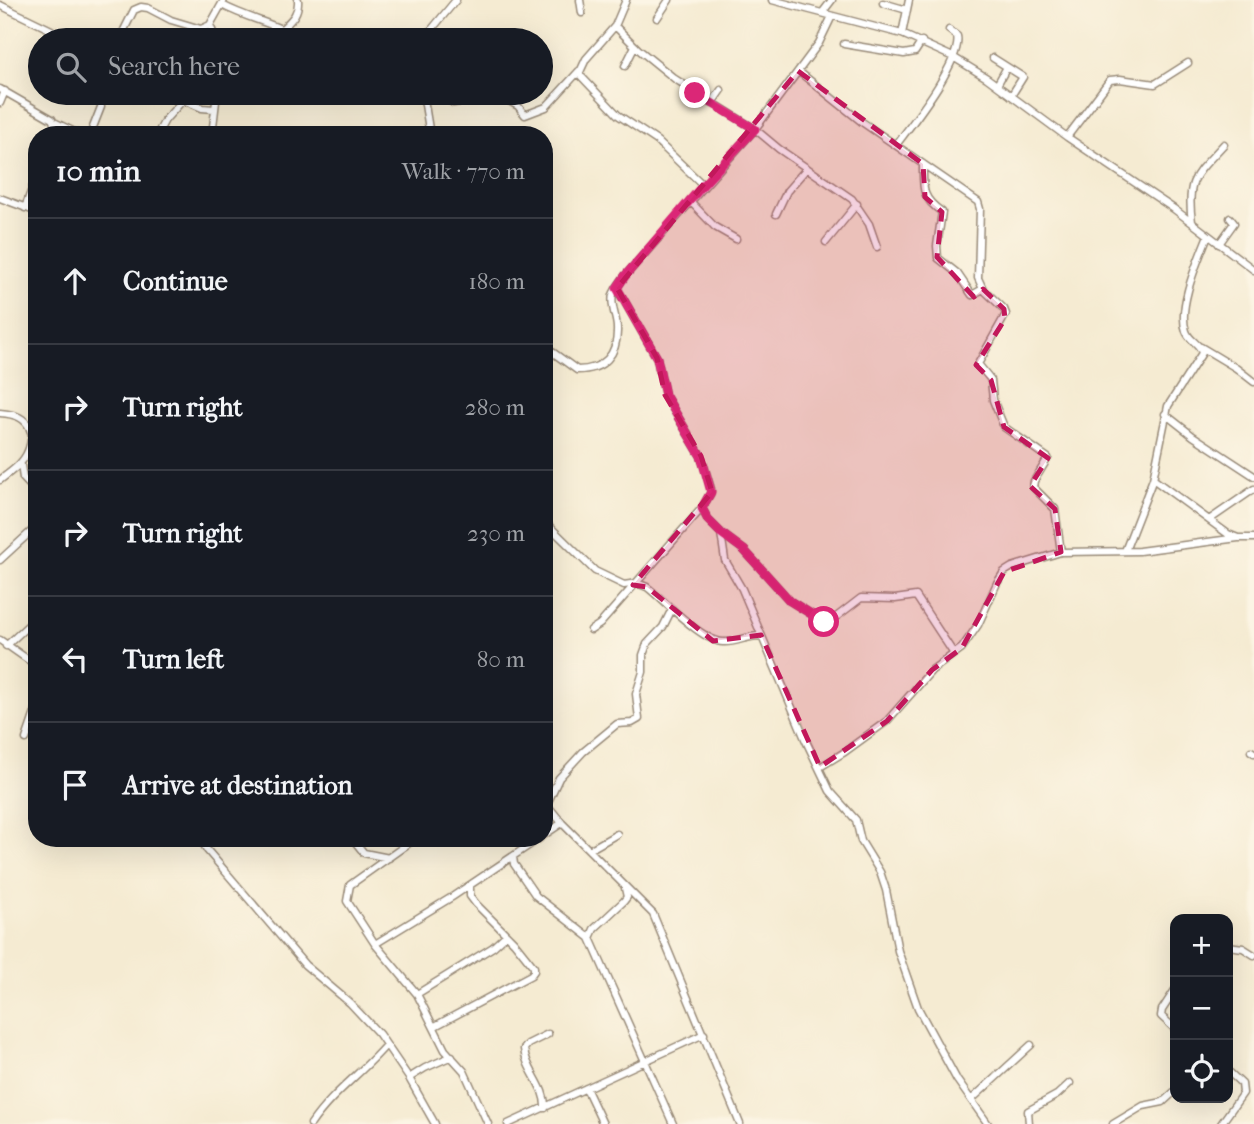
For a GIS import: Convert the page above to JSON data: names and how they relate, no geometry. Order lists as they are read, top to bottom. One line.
{"page":{"search":"Search here","heading":["10 min","Walk · 770 m"],"list":[["Continue","180 m"],["Turn right","280 m"],["Turn right","230 m"],["Turn left","80 m"],"Arrive at destination"],"map_buttons":["+","−"]}}
